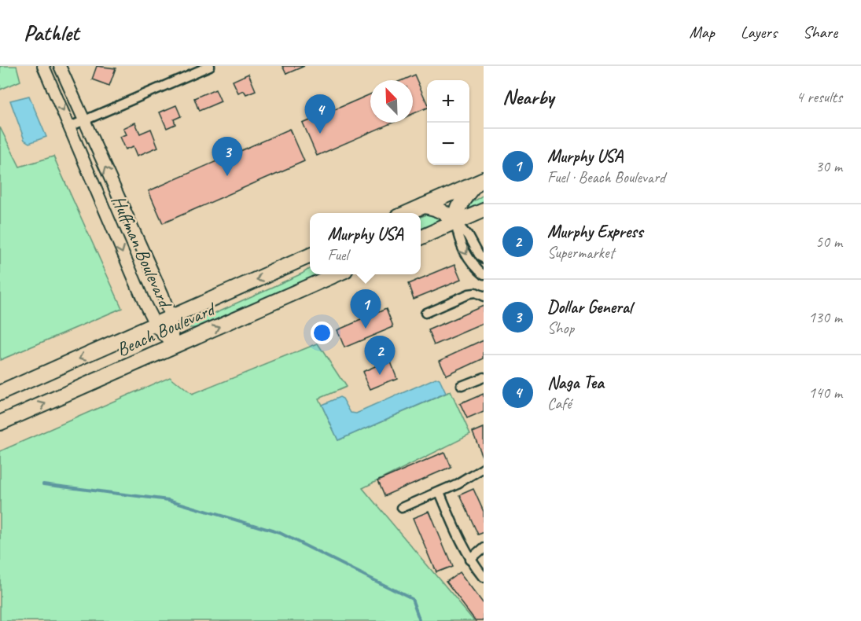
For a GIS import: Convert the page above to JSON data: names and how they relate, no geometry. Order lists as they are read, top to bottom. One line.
{"streets":{"highway":["Beach Boulevard"],"street":["Huffman Boulevard"]},"crossings":[["Huffman Boulevard","Beach Boulevard"]],"north":"top left","page":{"header":"Pathlet","nav":["Map","Layers","Share"],"heading":["Nearby","4 results"],"map_buttons":["+","−"],"pins":["4","3","1","2"],"list":[{"mark":"1","name":"Murphy USA","note":"Fuel · Beach Boulevard","value":"30 m"},{"mark":"2","name":"Murphy Express","note":"Supermarket","value":"50 m"},{"mark":"3","name":"Dollar General","note":"Shop","value":"130 m"},{"mark":"4","name":"Naga Tea","note":"Café","value":"140 m"}],"popup":["Murphy USA","Fuel"]}}
